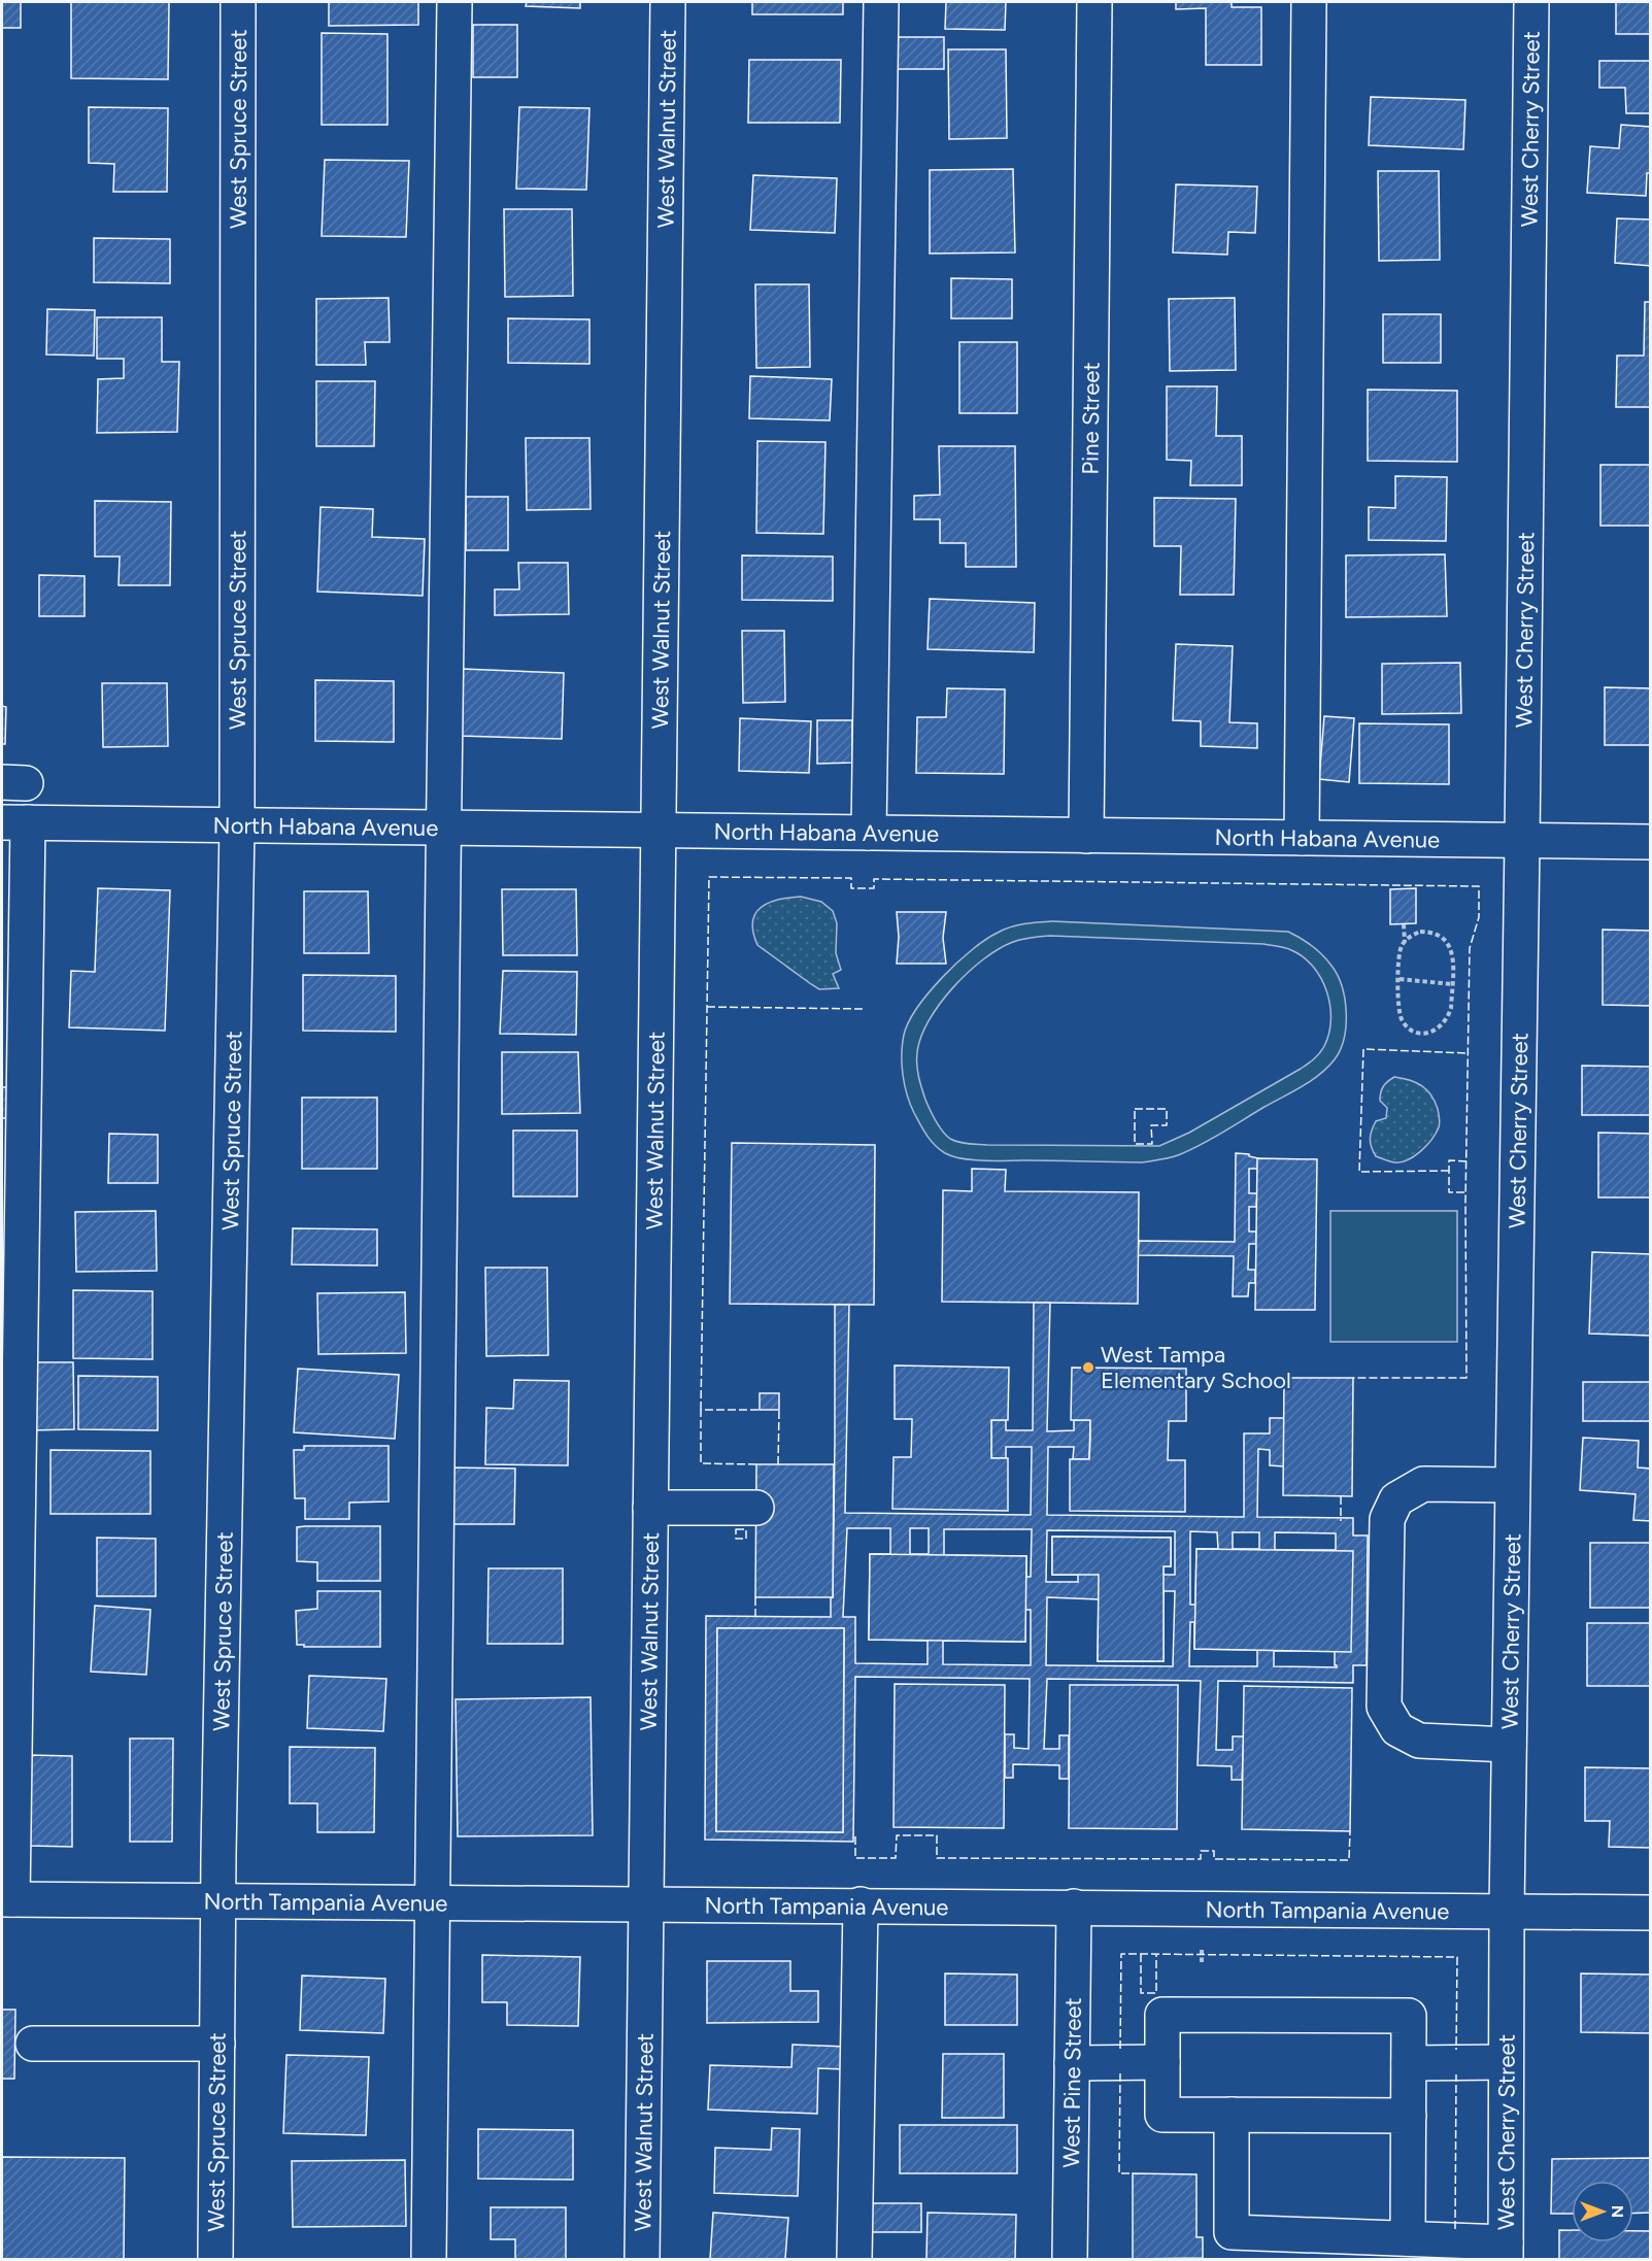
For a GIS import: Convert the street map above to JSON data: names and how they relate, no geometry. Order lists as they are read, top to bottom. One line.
{"streets":{"street":["West Spruce Street","West Walnut Street","West Cherry Street","Pine Street","North Habana Avenue","North Tampania Avenue","West Pine Street"]},"crossings":[["West Spruce Street","North Habana Avenue"],["West Spruce Street","North Tampania Avenue"],["West Walnut Street","North Habana Avenue"],["West Walnut Street","North Tampania Avenue"],["West Cherry Street","North Habana Avenue"],["West Cherry Street","North Tampania Avenue"],["Pine Street","North Habana Avenue"],["North Tampania Avenue","West Pine Street"]],"places":["West Tampa Elementary School"],"north":"right"}
